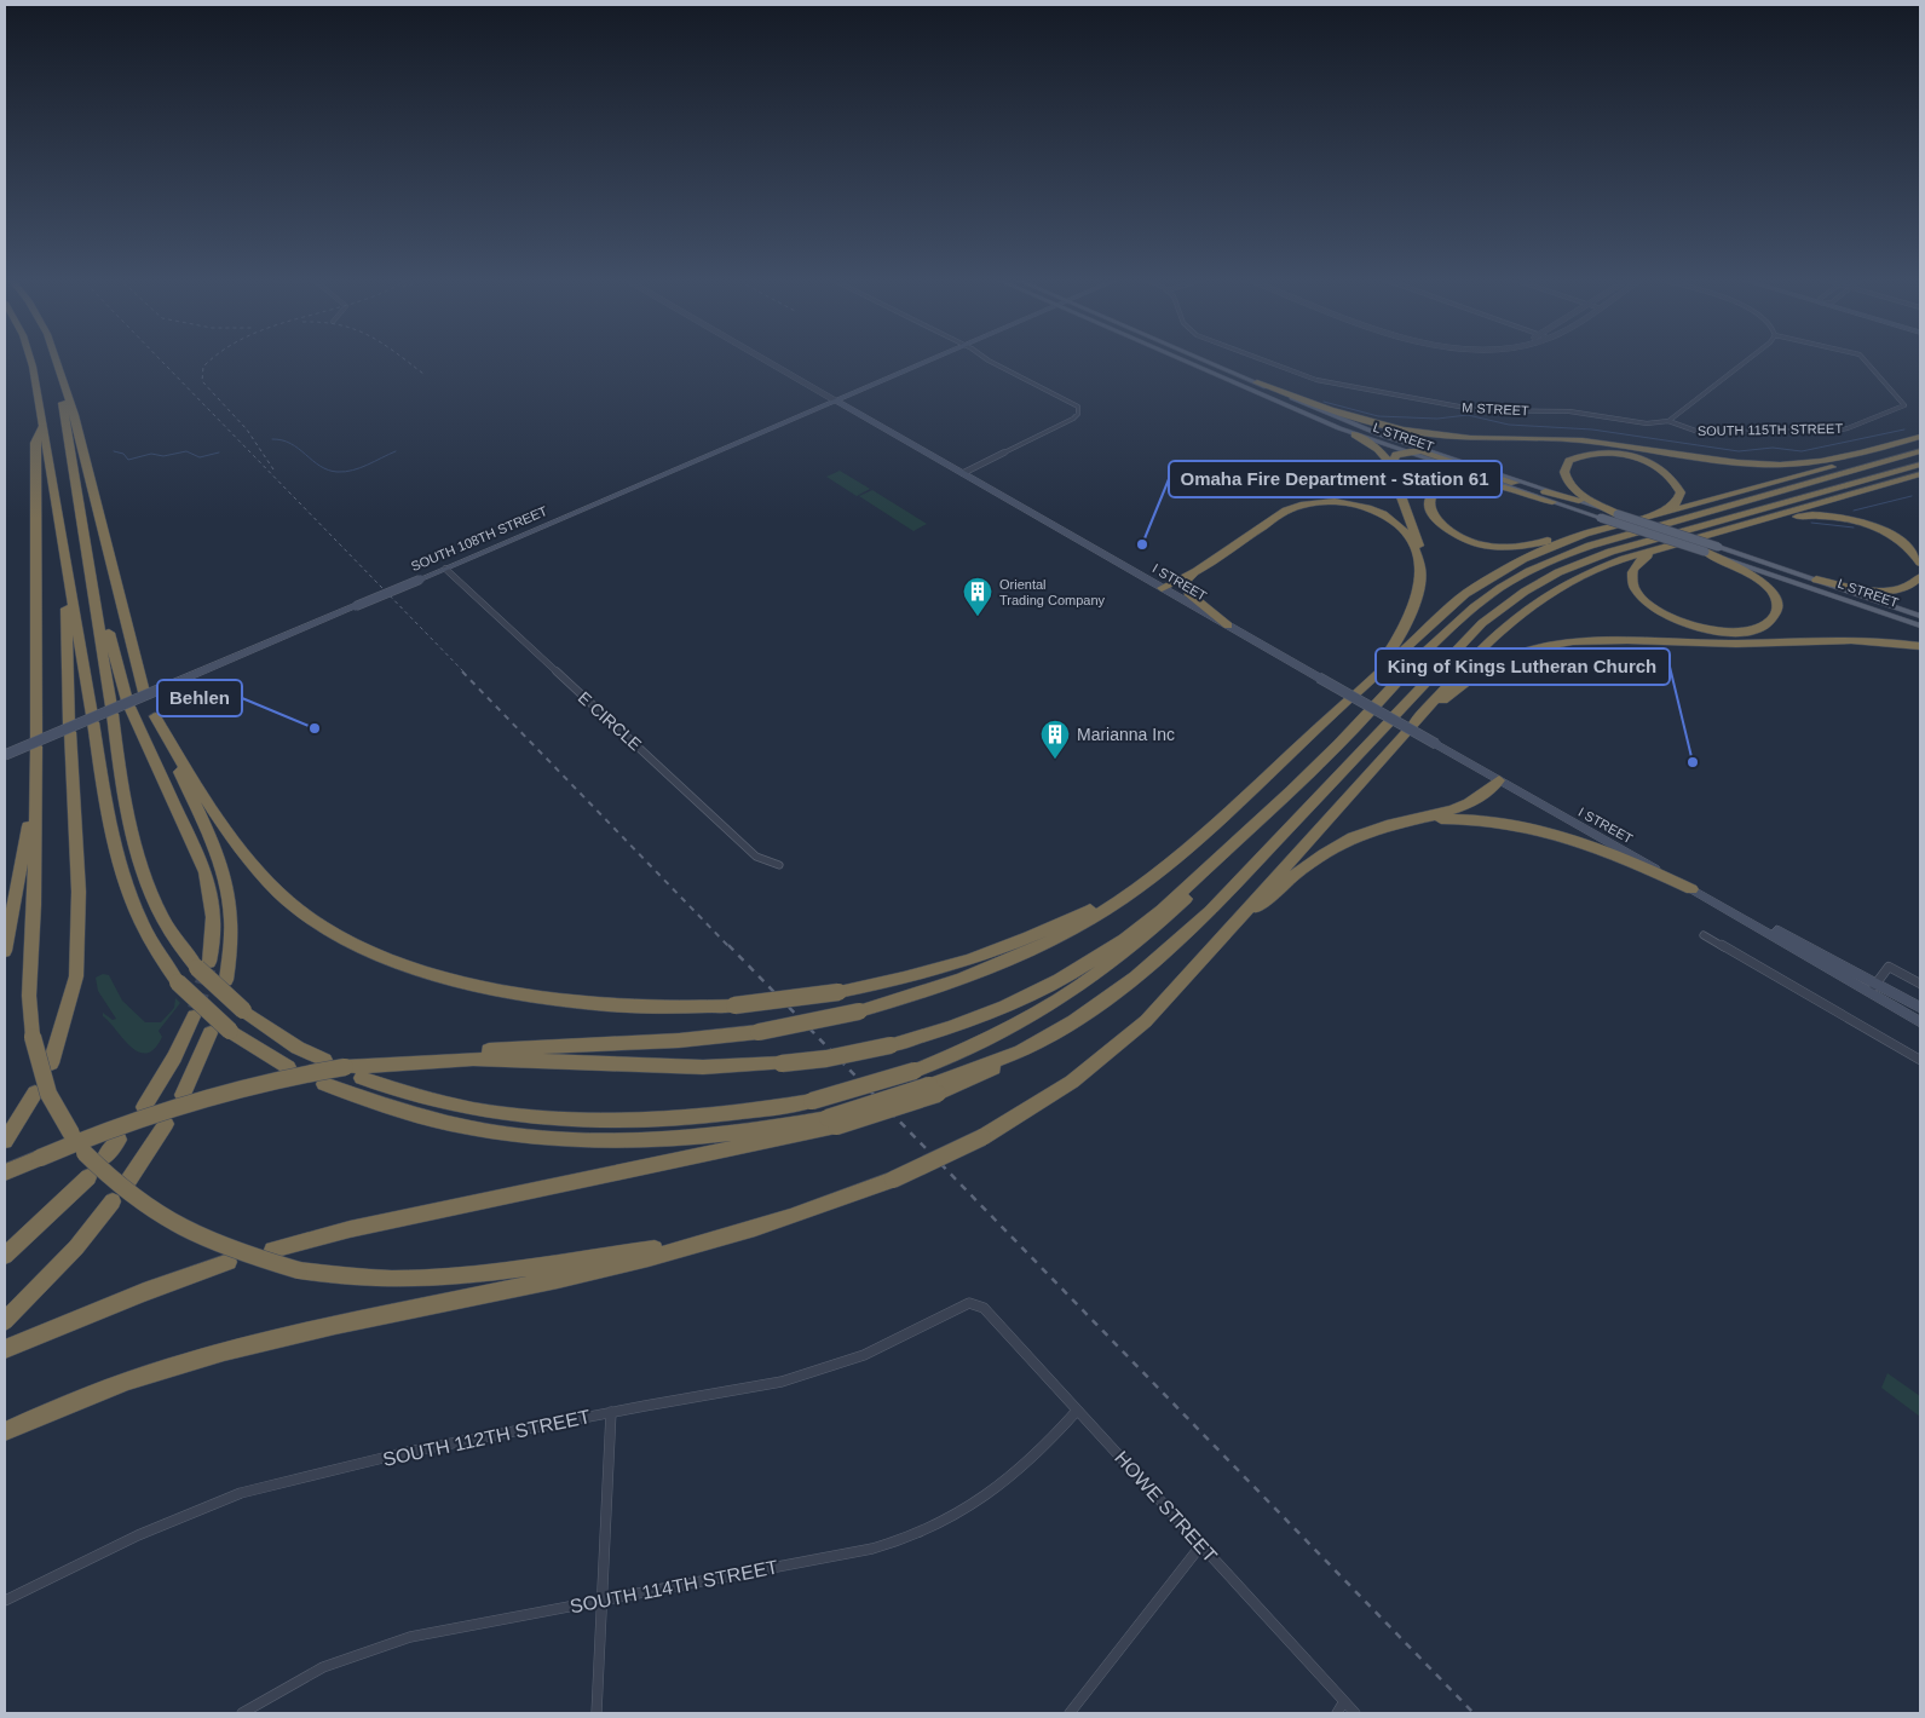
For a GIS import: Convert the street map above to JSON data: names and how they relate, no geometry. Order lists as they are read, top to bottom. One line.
{"streets":{"main road":["L STREET","SOUTH 108TH STREET","I STREET"],"street":["M STREET","SOUTH 115TH STREET","E CIRCLE","SOUTH 112TH STREET","HOWE STREET","SOUTH 114TH STREET"]},"crossings":[["M STREET","SOUTH 115TH STREET"],["SOUTH 108TH STREET","I STREET"],["SOUTH 108TH STREET","E CIRCLE"],["SOUTH 112TH STREET","HOWE STREET"],["HOWE STREET","SOUTH 114TH STREET"]],"places":{"other":["Omaha Fire Department - Station 61","Behlen","King of Kings Lutheran Church"],"building":["Oriental Trading Company","Marianna Inc"]}}
